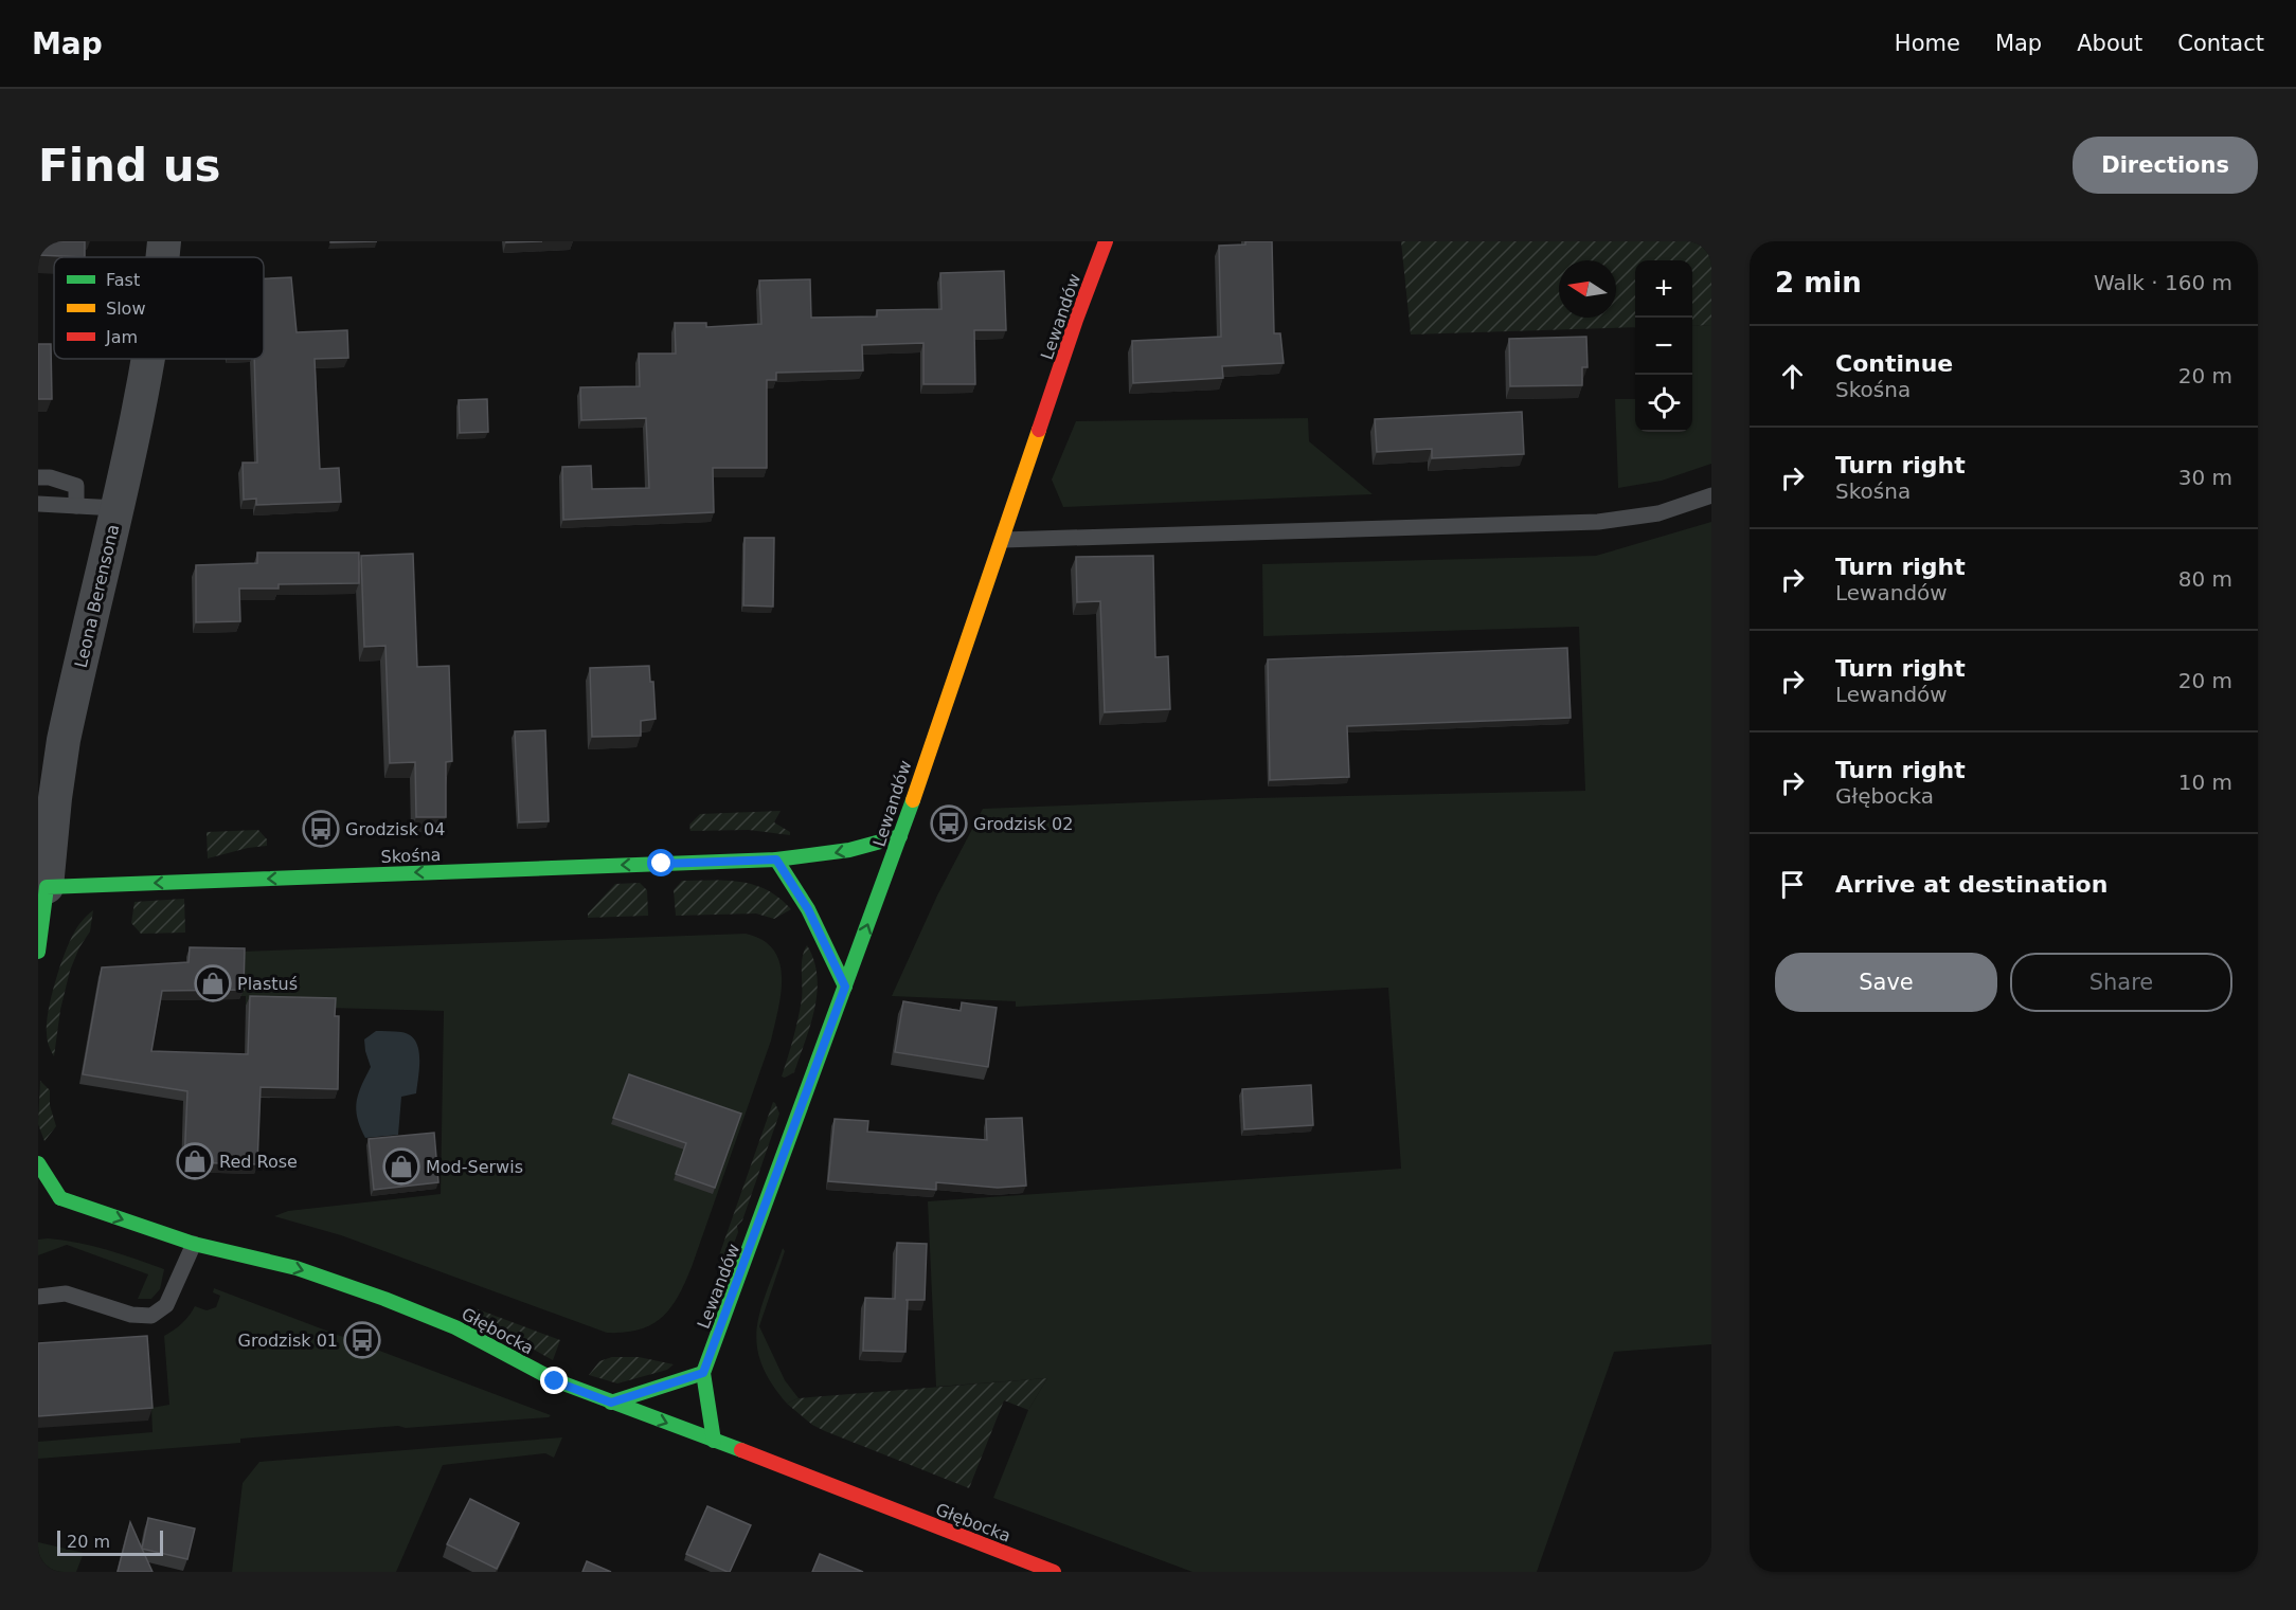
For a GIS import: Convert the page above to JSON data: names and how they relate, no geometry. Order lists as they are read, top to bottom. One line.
{"streets":{"street":["Lewandów","Leona Berensona","Skośna","Głębocka"]},"crossings":[["Lewandów","Skośna"],["Lewandów","Głębocka"],["Leona Berensona","Skośna"]],"one_way":["Skośna","Głębocka"],"places":{"bus stop":["Grodzisk 02","Grodzisk 04","Grodzisk 01"],"shop":["Plastuś","Red Rose","Mod-Serwis"]},"legend":["Fast","Slow","Jam"],"scale_bar":"20 m","north":"left","page":{"header":"Map","nav":["Home","Map","About","Contact"],"buttons":["Directions",["Save","Share"]],"title":"Find us","heading":["2 min","Walk · 160 m"],"map_buttons":["+","−"],"list":[["Continue","Skośna","20 m"],["Turn right","Skośna","30 m"],["Turn right","Lewandów","80 m"],["Turn right","Lewandów","20 m"],["Turn right","Głębocka","10 m"],"Arrive at destination"],"scale":"20 m"}}
